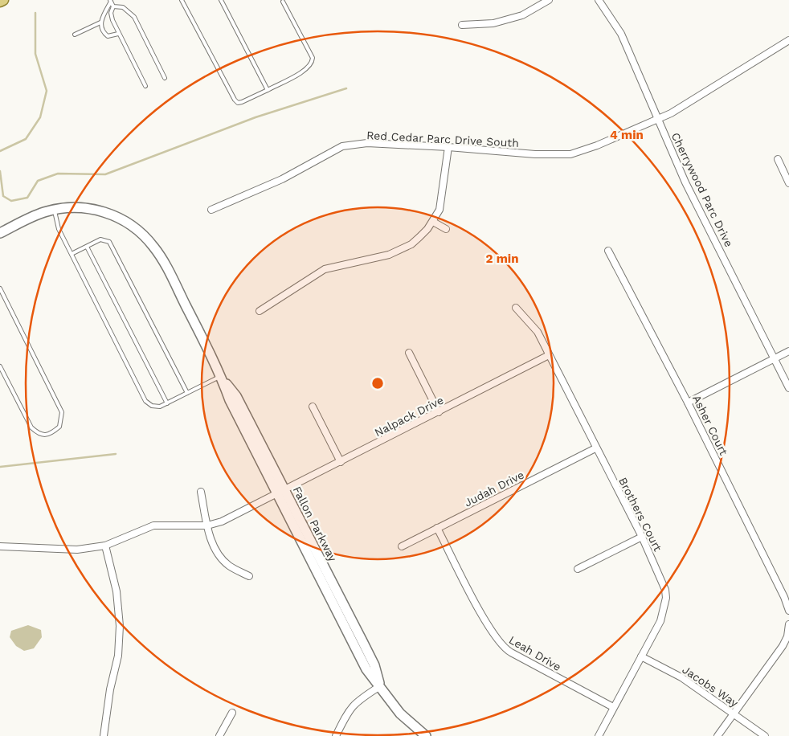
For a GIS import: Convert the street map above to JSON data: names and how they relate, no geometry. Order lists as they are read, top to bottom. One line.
{"streets":{"street":["Red Cedar Parc Drive South","Cherrywood Parc Drive","Nalpack Drive","Asher Court","Judah Drive","Brothers Court","Fallon Parkway","Leah Drive","Jacobs Way"]},"crossings":[["Red Cedar Parc Drive South","Cherrywood Parc Drive"],["Nalpack Drive","Brothers Court"],["Nalpack Drive","Fallon Parkway"],["Judah Drive","Brothers Court"],["Judah Drive","Leah Drive"],["Brothers Court","Leah Drive"],["Brothers Court","Jacobs Way"]],"rings":["4 min","2 min"]}
